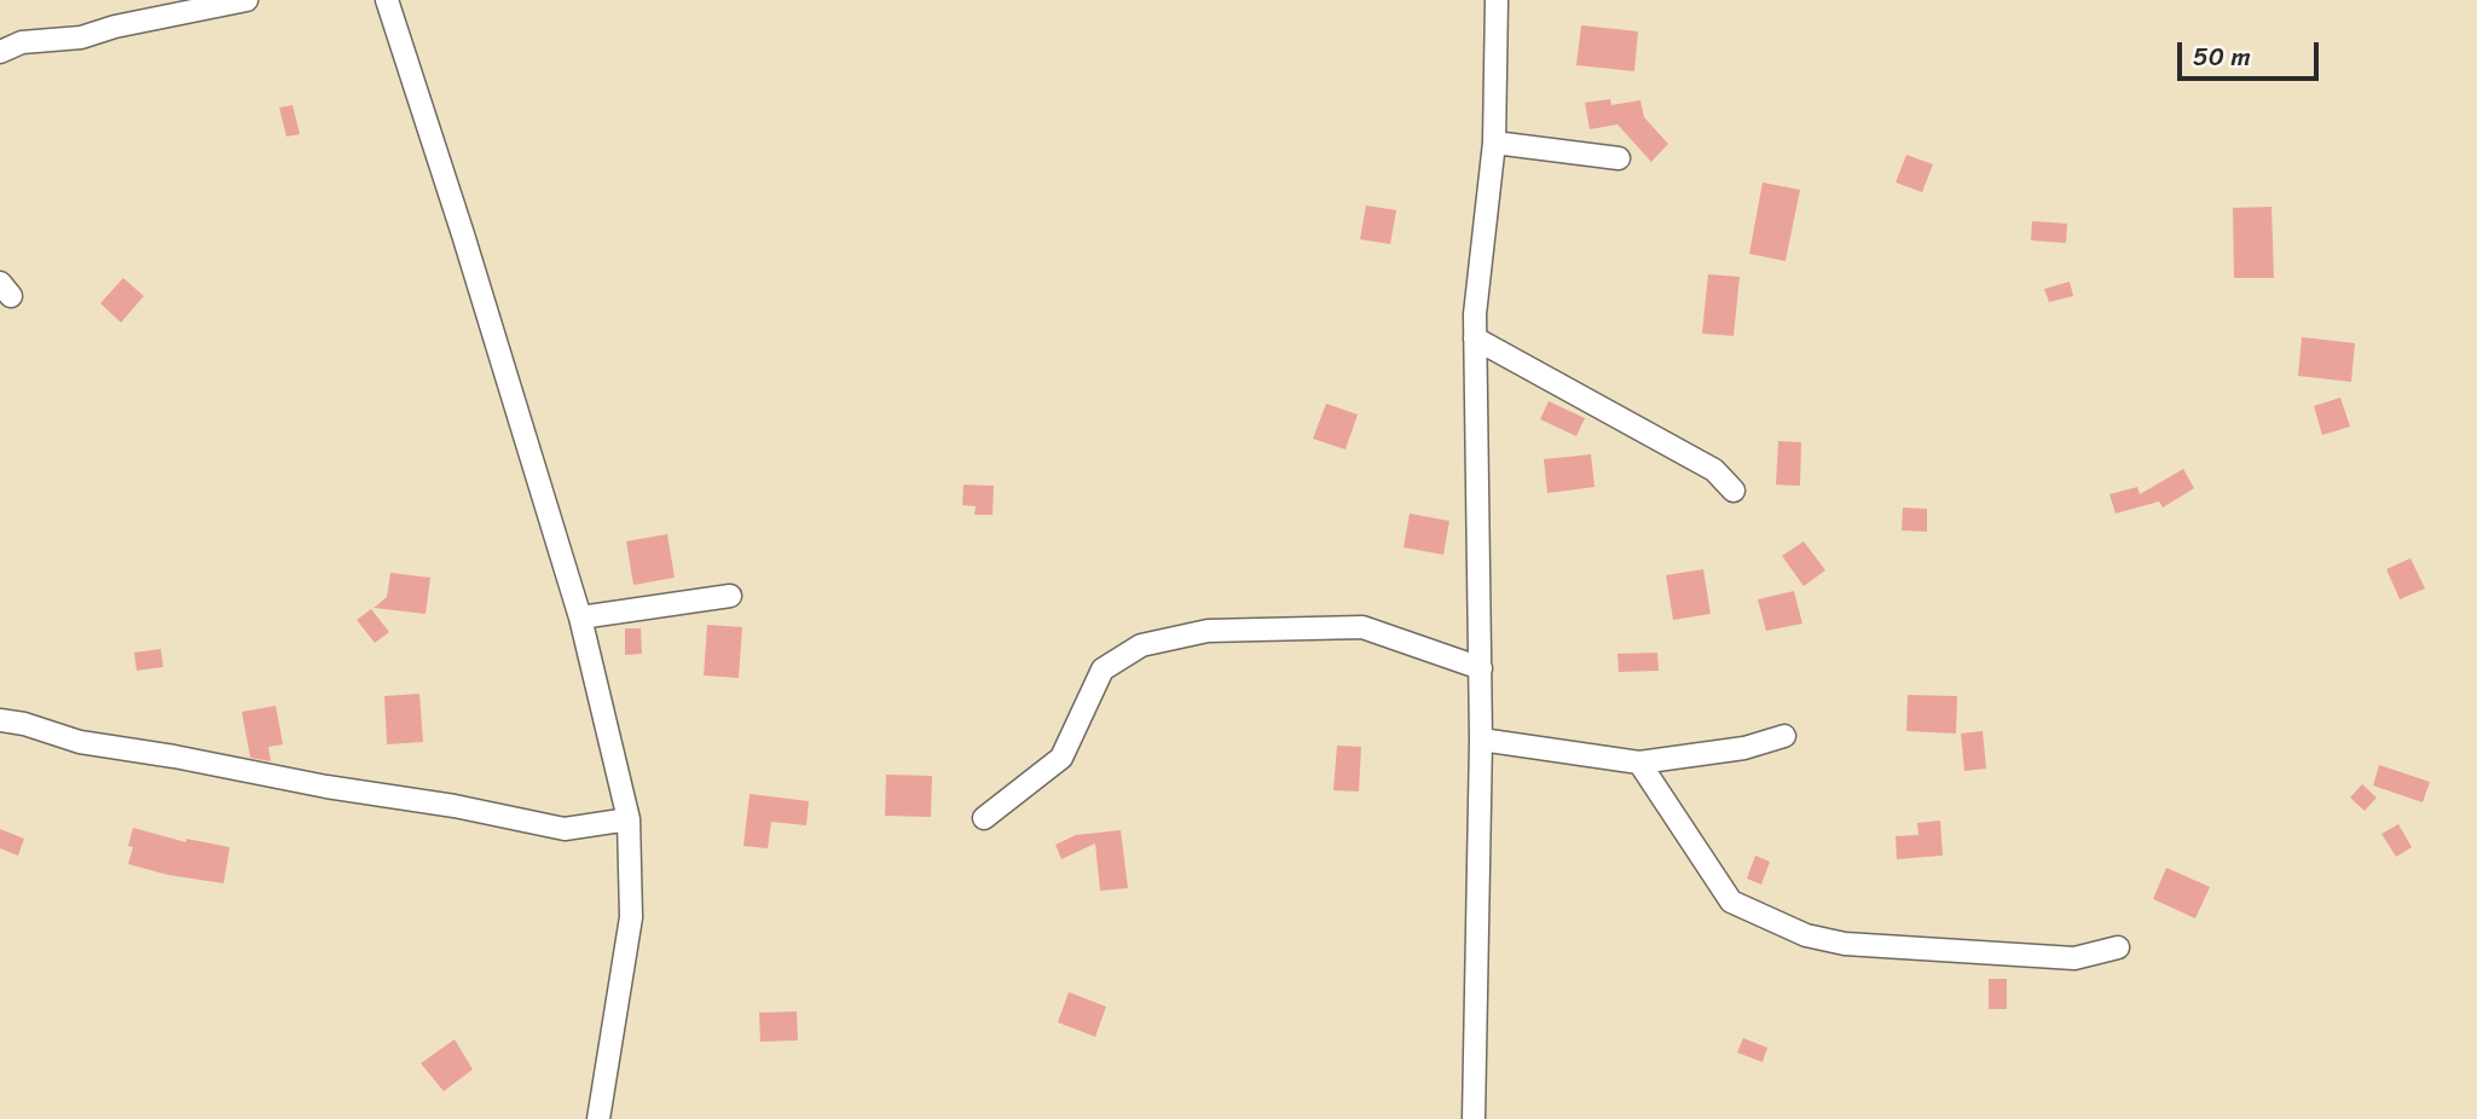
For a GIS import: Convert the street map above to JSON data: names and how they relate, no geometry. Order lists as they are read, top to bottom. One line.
{"scale_bar":"50 m"}
